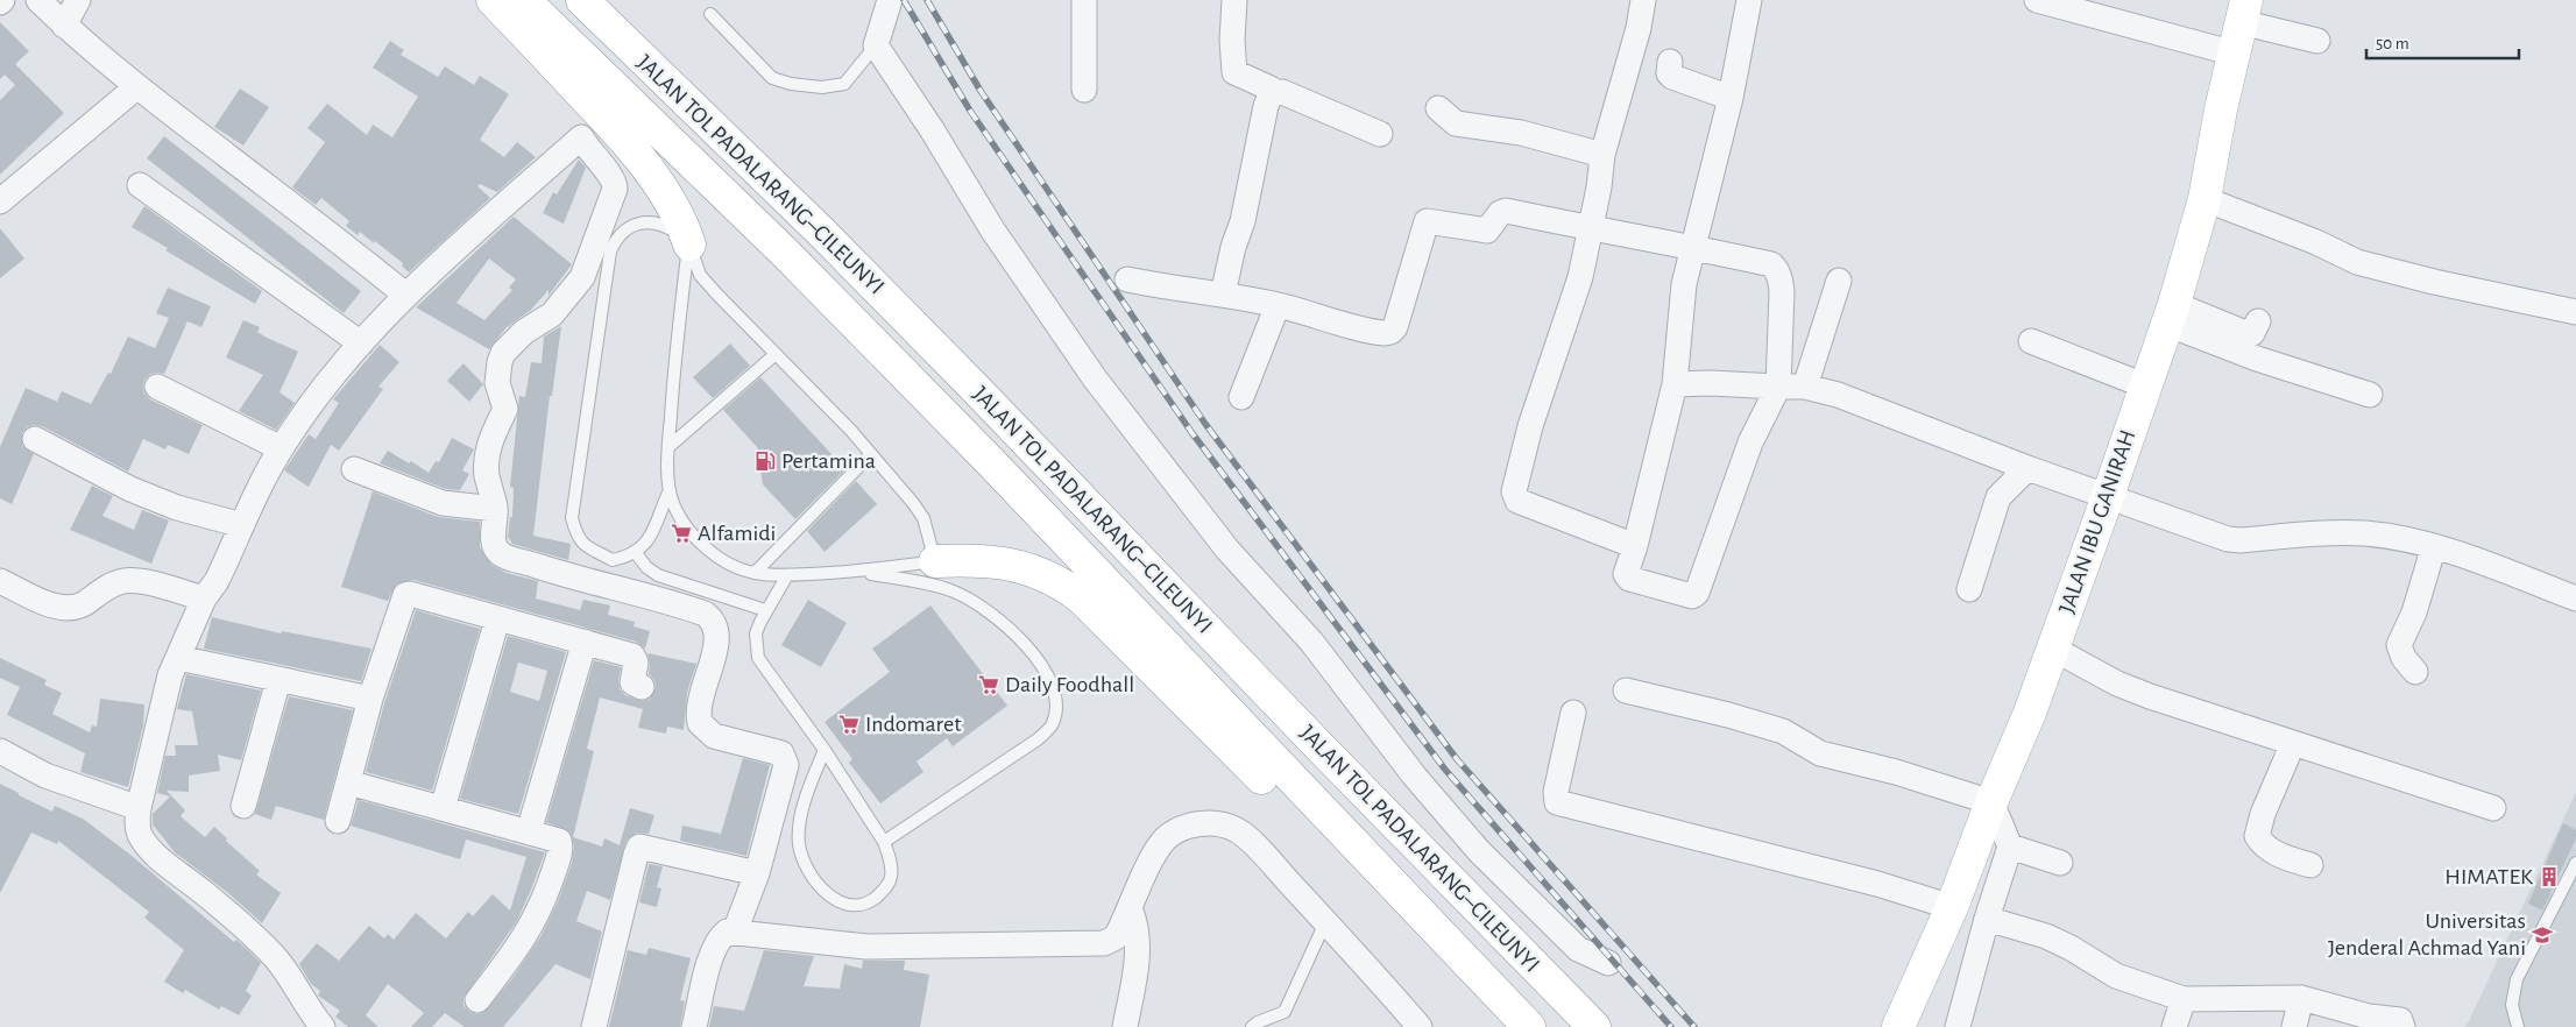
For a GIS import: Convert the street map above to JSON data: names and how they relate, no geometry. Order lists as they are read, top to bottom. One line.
{"streets":{"main road":["JALAN TOL PADALARANG–CILEUNYI","JALAN IBU GANIRAH"]},"places":{"fuel station":["Pertamina"],"supermarket":["Alfamidi","Daily Foodhall","Indomaret"],"building":["HIMATEK"],"school or university":["Universitas Jenderal Achmad Yani"]},"scale_bar":"50 m"}
